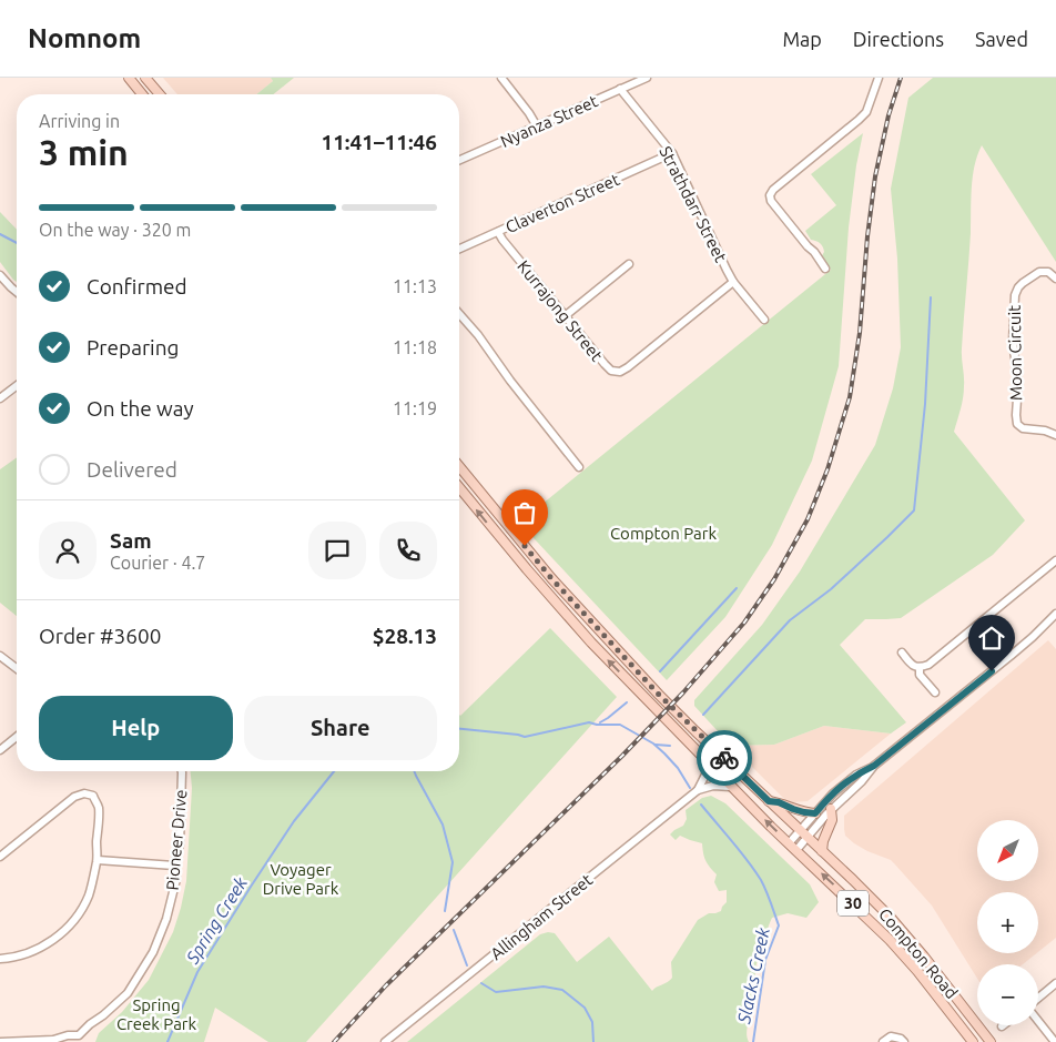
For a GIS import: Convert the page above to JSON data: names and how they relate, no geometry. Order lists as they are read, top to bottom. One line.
{"streets":{"main road":["30","Compton Road"],"street":["Nyanza Street","Claverton Street","Strathdarr Street","Kurrajong Street","Moon Circuit","Pioneer Drive","Allingham Street"]},"crossings":[["Nyanza Street","Strathdarr Street"],["Claverton Street","Strathdarr Street"],["Claverton Street","Kurrajong Street"],["Strathdarr Street","Kurrajong Street"],["Allingham Street","Compton Road"]],"water":["Spring Creek","Slacks Creek"],"parks":["Compton Park","Voyager Drive Park","Spring Creek Park"],"north":"bottom left","page":{"header":"Nomnom","nav":["Map","Directions","Saved"],"heading":["3 min","Arriving in","11:41–11:46"],"panel":["Sam","Courier · 4.7","Order #3600","$28.13"],"bar":"On the way · 320 m","list":[["Confirmed","11:13"],["Preparing","11:18"],["On the way","11:19"],"Delivered"],"buttons":["Help","Share"],"map_buttons":["+","−"]}}
